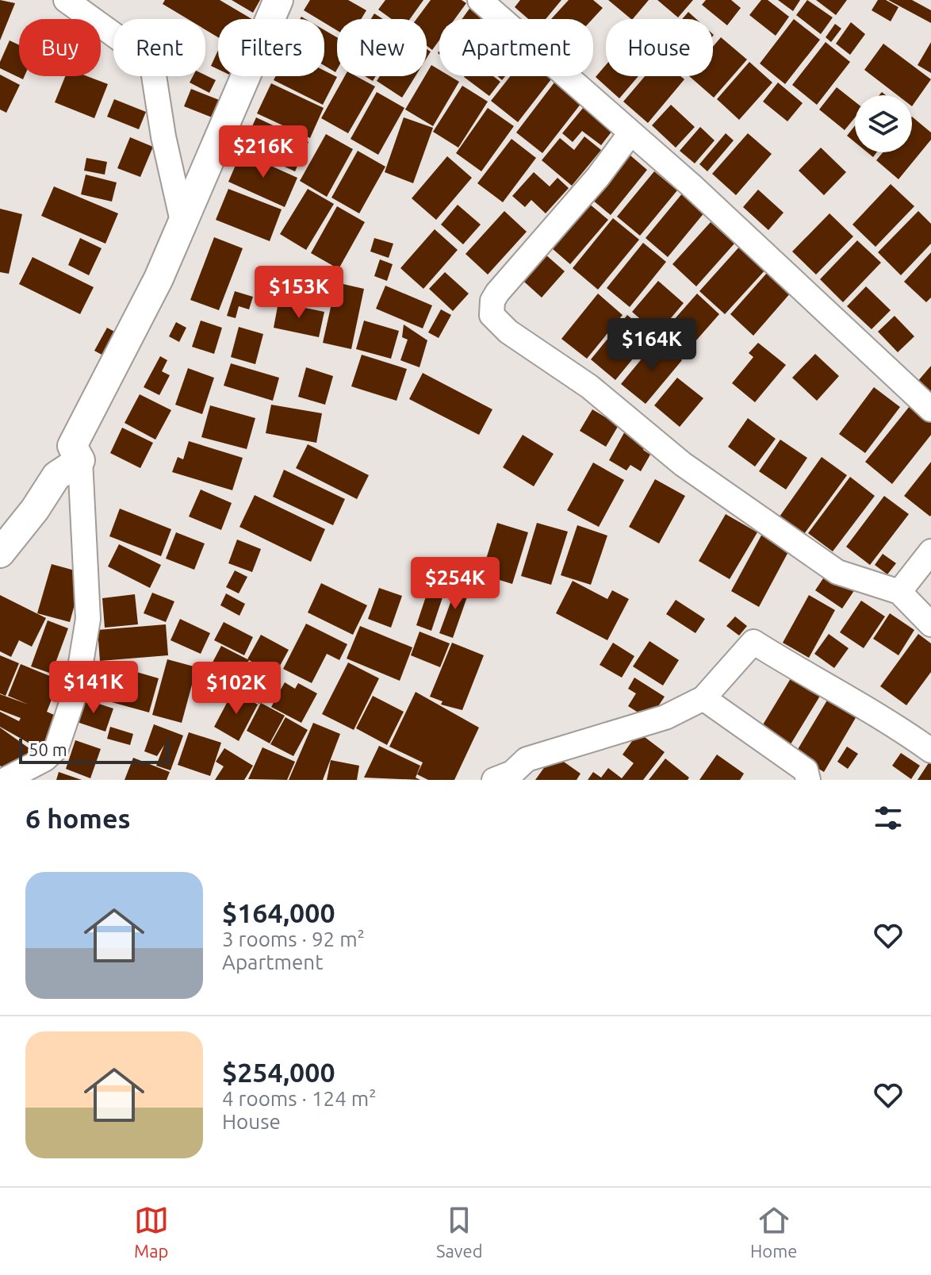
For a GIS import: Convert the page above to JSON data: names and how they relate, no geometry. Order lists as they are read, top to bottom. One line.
{"scale_bar":"50 m","page":{"chip":["Buy","Rent","Filters","New","Apartment","House"],"price":["$216K","$153K","$164K","$254K","$141K","$102K"],"scale":"50 m","heading":"6 homes","list":[{"name":"$164,000","note":"3 rooms · 92 m² · Apartment"},{"name":"$254,000","note":"4 rooms · 124 m² · House"}],"tabs":["Map","Saved","Home"]}}
